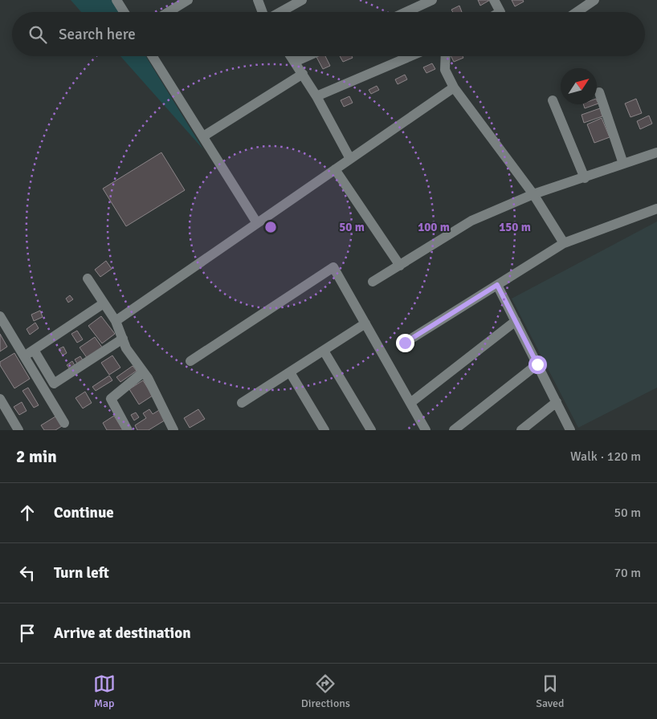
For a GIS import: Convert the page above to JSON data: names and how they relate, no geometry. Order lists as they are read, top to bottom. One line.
{"north":"top right","page":{"search":"Search here","heading":["2 min","Walk · 120 m"],"list":[["Continue","50 m"],["Turn left","70 m"],"Arrive at destination"],"nav":["Map","Directions","Saved"]},"rings":["50 m","100 m","150 m"]}
